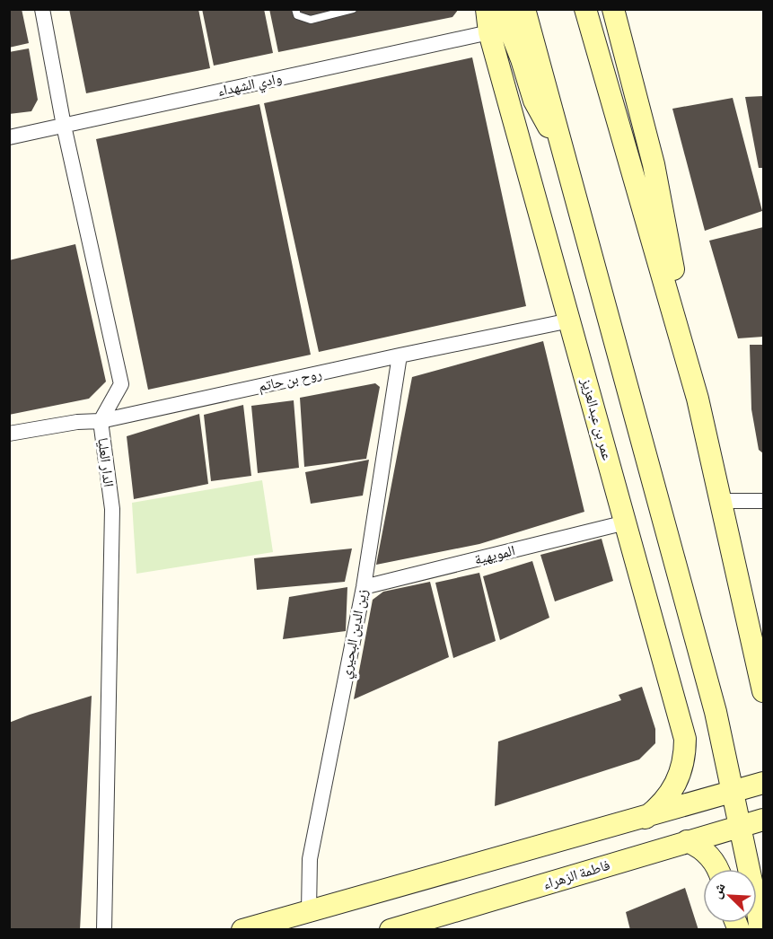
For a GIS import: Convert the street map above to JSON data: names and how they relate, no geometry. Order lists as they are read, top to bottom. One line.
{"streets":{"main road":["عمر بن عبدالعزيز","فاطمة الزهراء"],"street":["وادي الشهداء","روح بن حاتم","الدار العليا","المويهية","زين الدين البحيري"]},"crossings":[["وادي الشهداء","عمر بن عبدالعزيز"],["وادي الشهداء","الدار العليا"],["روح بن حاتم","عمر بن عبدالعزيز"],["روح بن حاتم","الدار العليا"],["روح بن حاتم","زين الدين البحيري"],["عمر بن عبدالعزيز","المويهية"],["المويهية","زين الدين البحيري"]],"north":"top left"}
